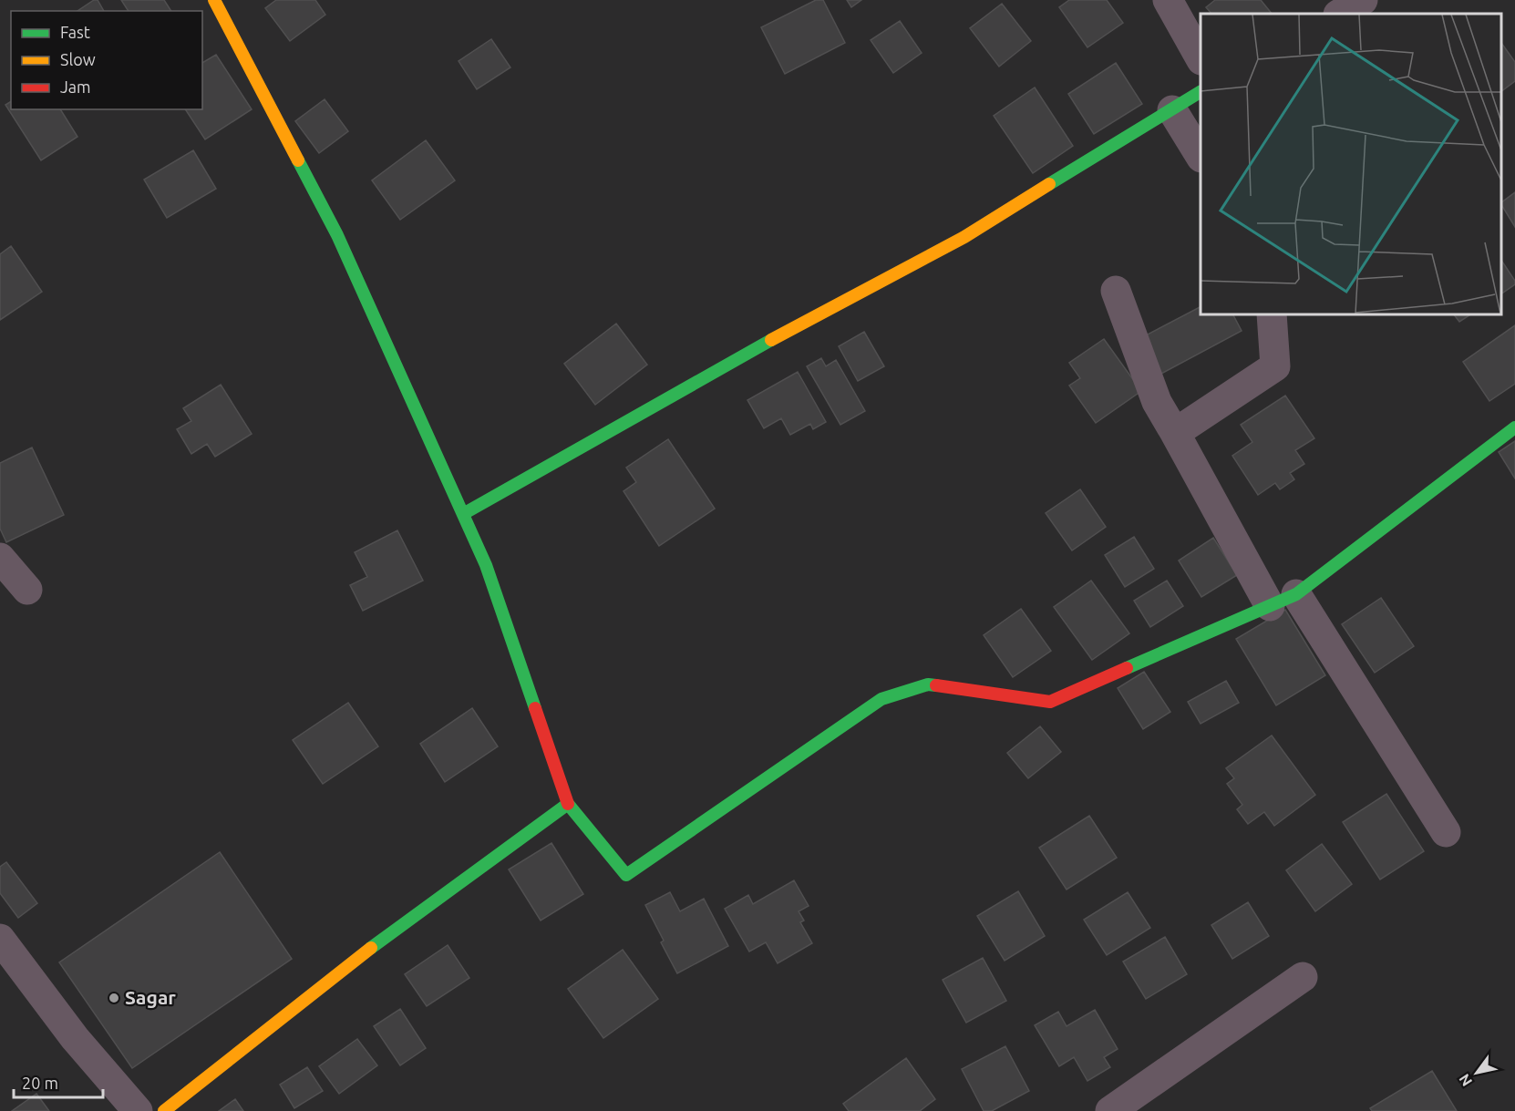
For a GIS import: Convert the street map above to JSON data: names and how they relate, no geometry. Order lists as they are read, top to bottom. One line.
{"places":["Sagar"],"legend":["Fast","Slow","Jam"],"scale_bar":"20 m","north":"bottom left"}
